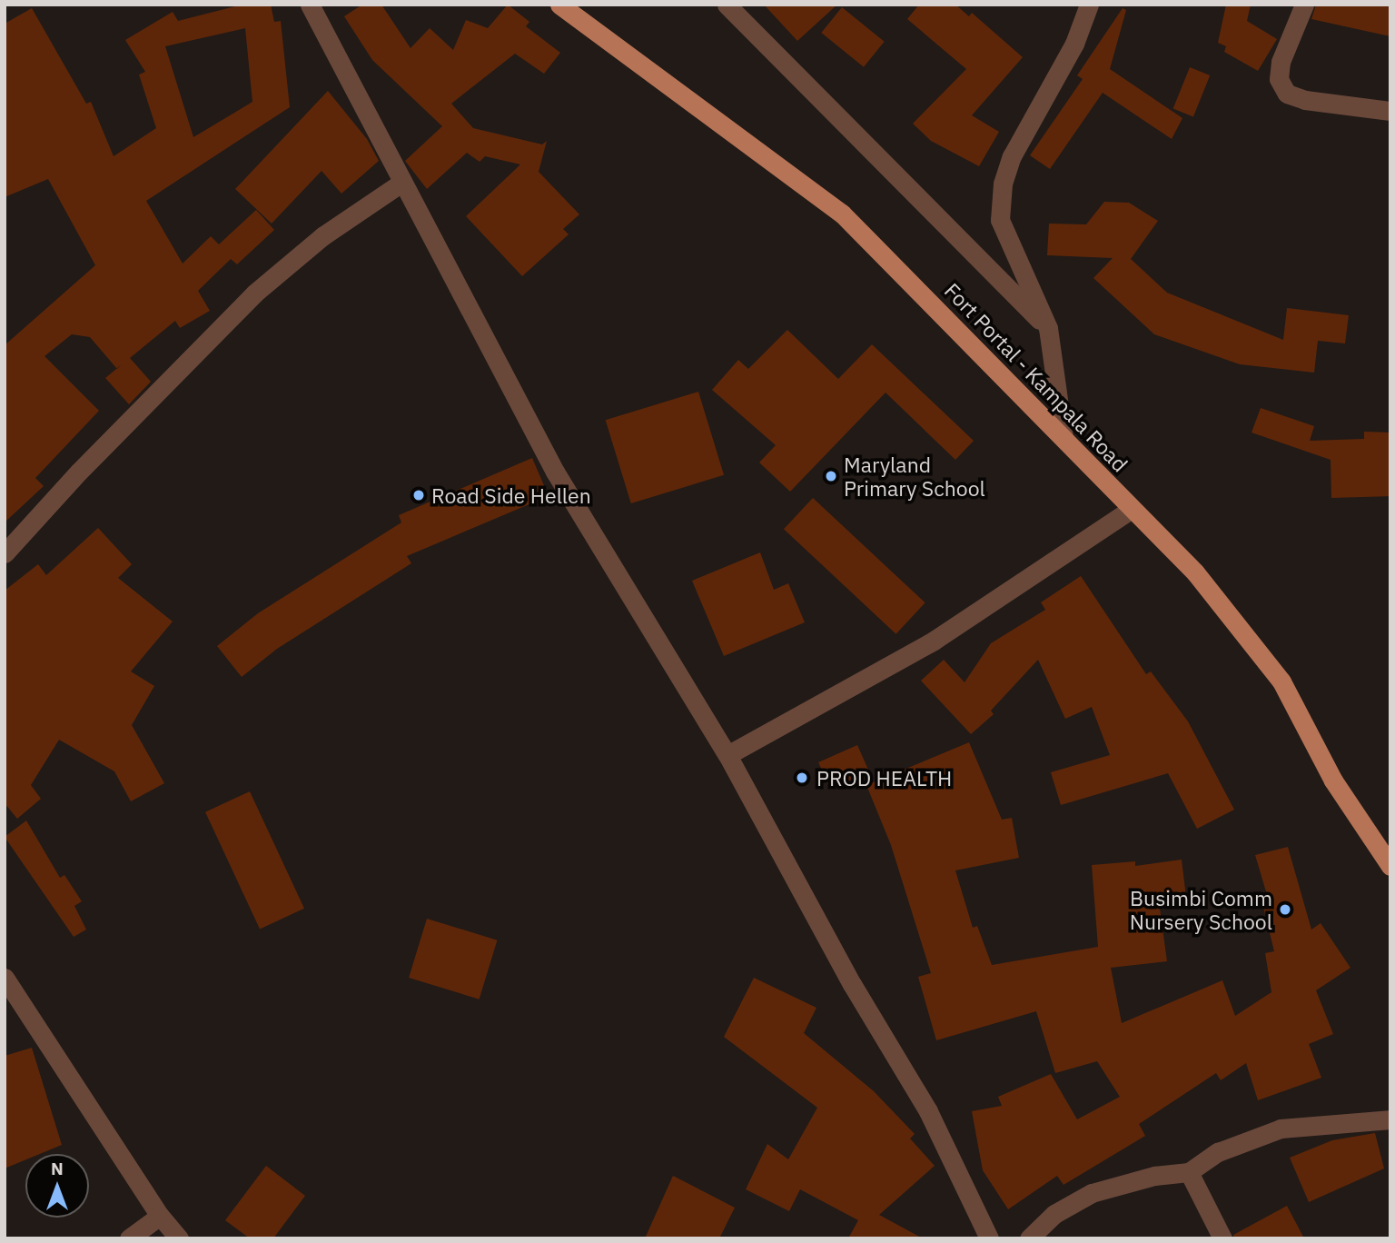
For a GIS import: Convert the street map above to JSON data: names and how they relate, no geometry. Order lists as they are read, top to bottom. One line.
{"streets":{"main road":["Fort Portal - Kampala Road"]},"places":["Maryland Primary School","Road Side Hellen","PROD HEALTH","Busimbi Comm Nursery School"],"north":"top"}
